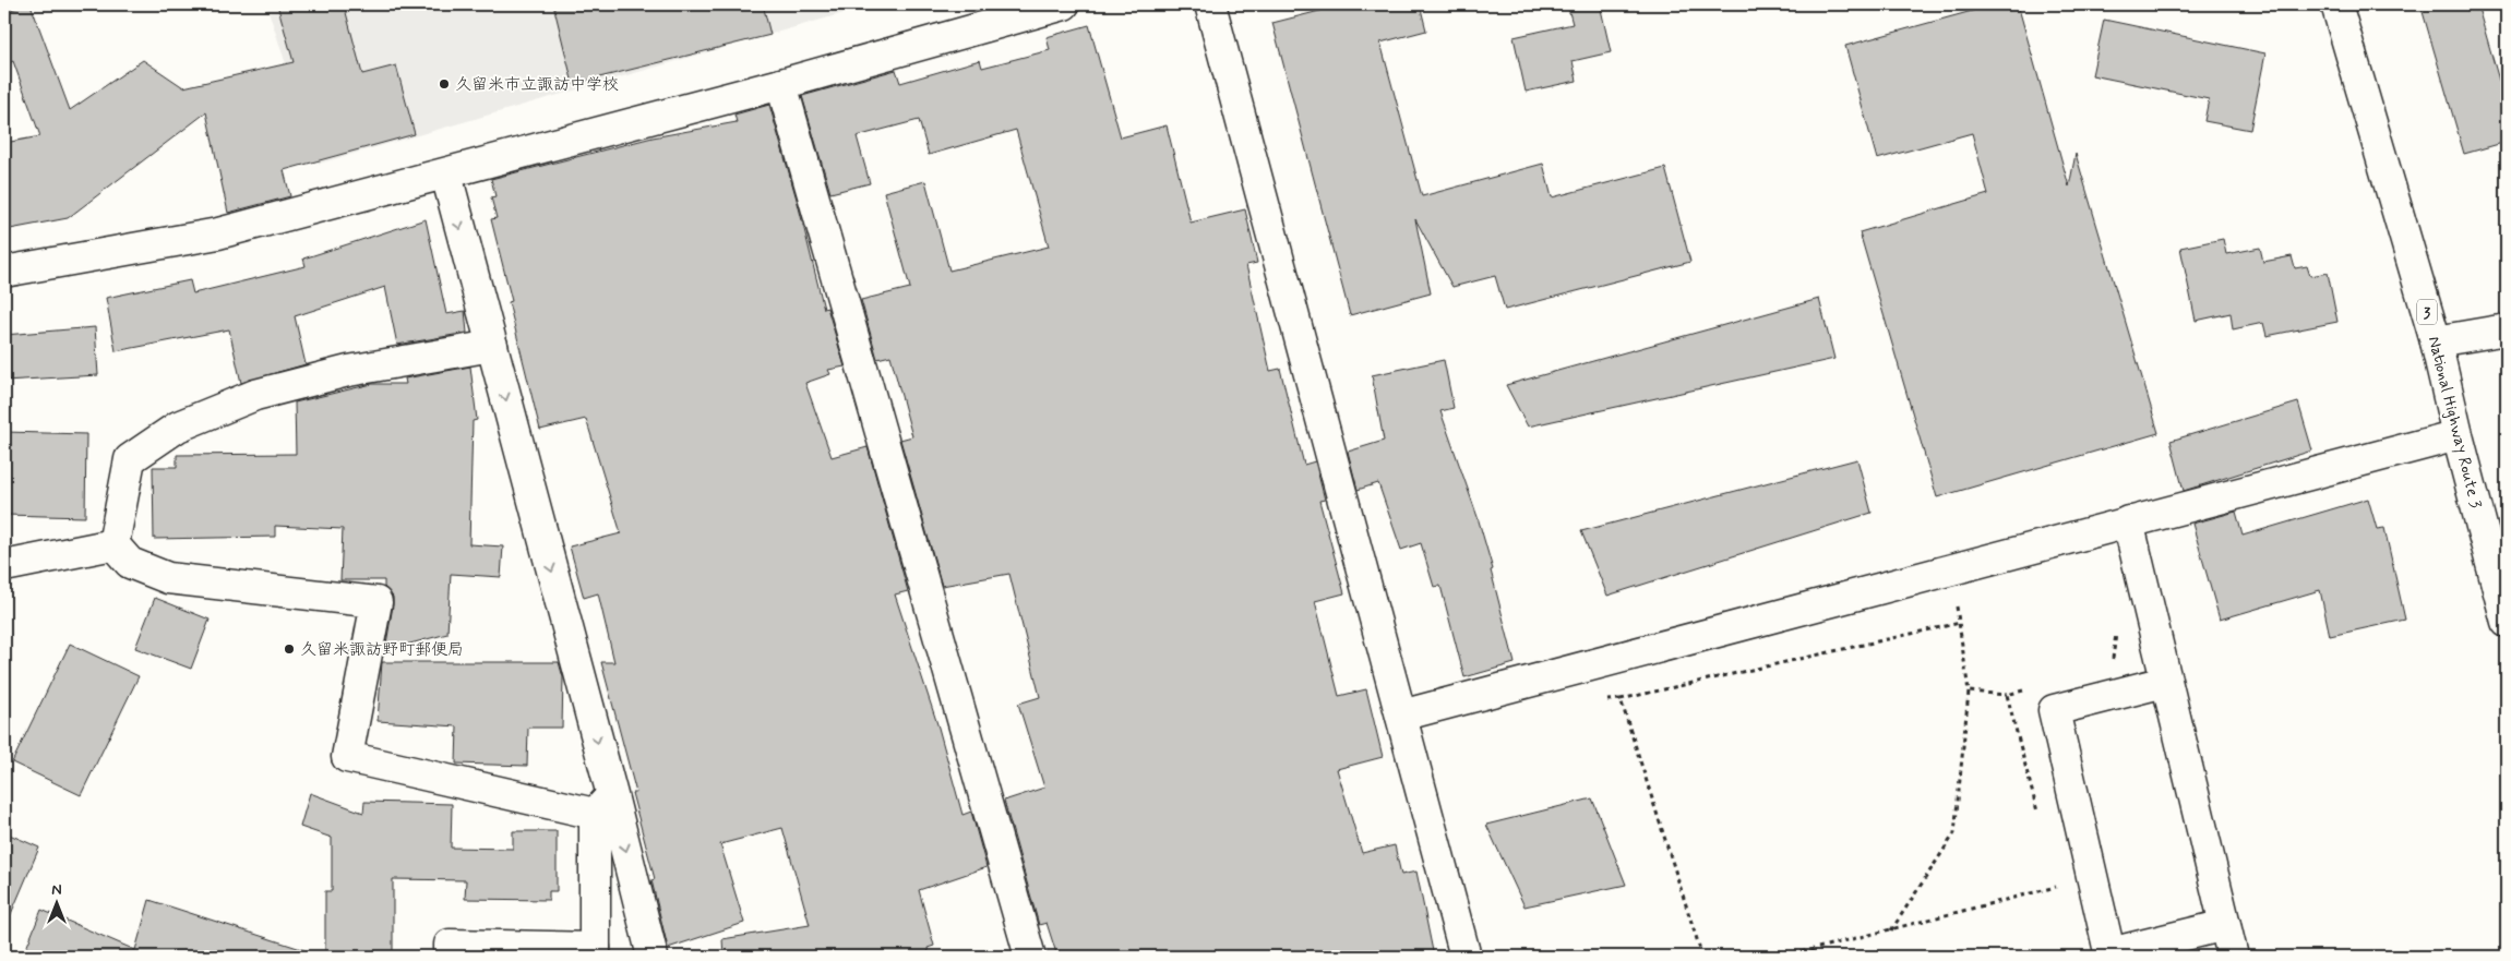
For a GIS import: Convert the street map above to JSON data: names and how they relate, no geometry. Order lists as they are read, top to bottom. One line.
{"streets":{"main road":["3","National Highway Route 3"]},"places":["久留米市立諏訪中学校","久留米諏訪野町郵便局"],"north":"top"}
